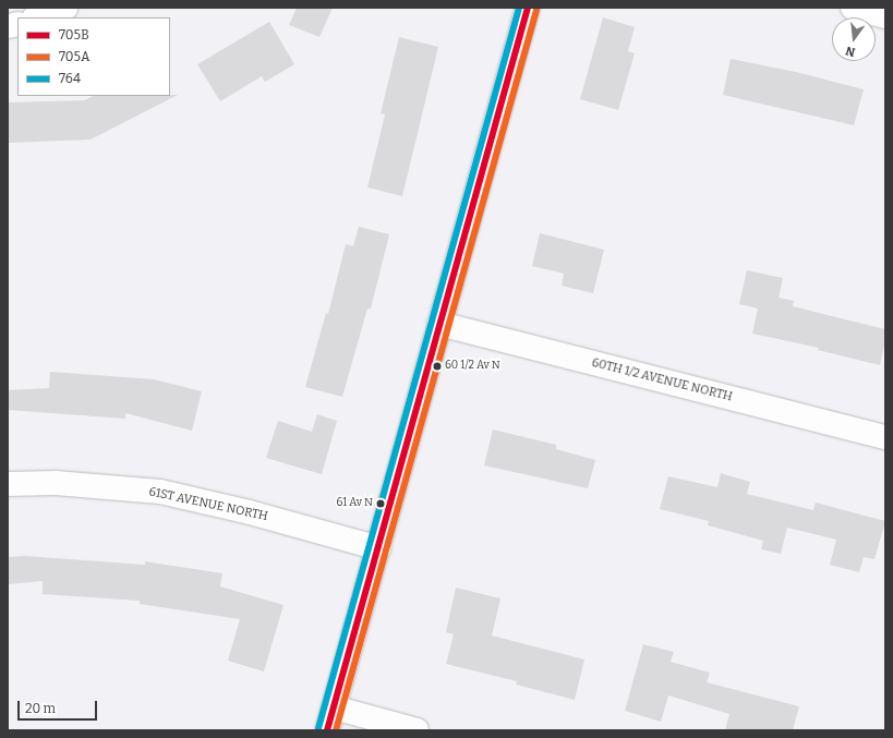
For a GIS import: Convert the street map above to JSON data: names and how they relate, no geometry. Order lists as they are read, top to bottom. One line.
{"streets":{"street":["60TH 1/2 AVENUE NORTH","61ST AVENUE NORTH"]},"places":["60 1/2 Av N","61 Av N"],"lines":["transit line 705B","transit line 764","transit line 705A"],"legend":["705B","705A","764"],"scale_bar":"20 m","north":"bottom"}
